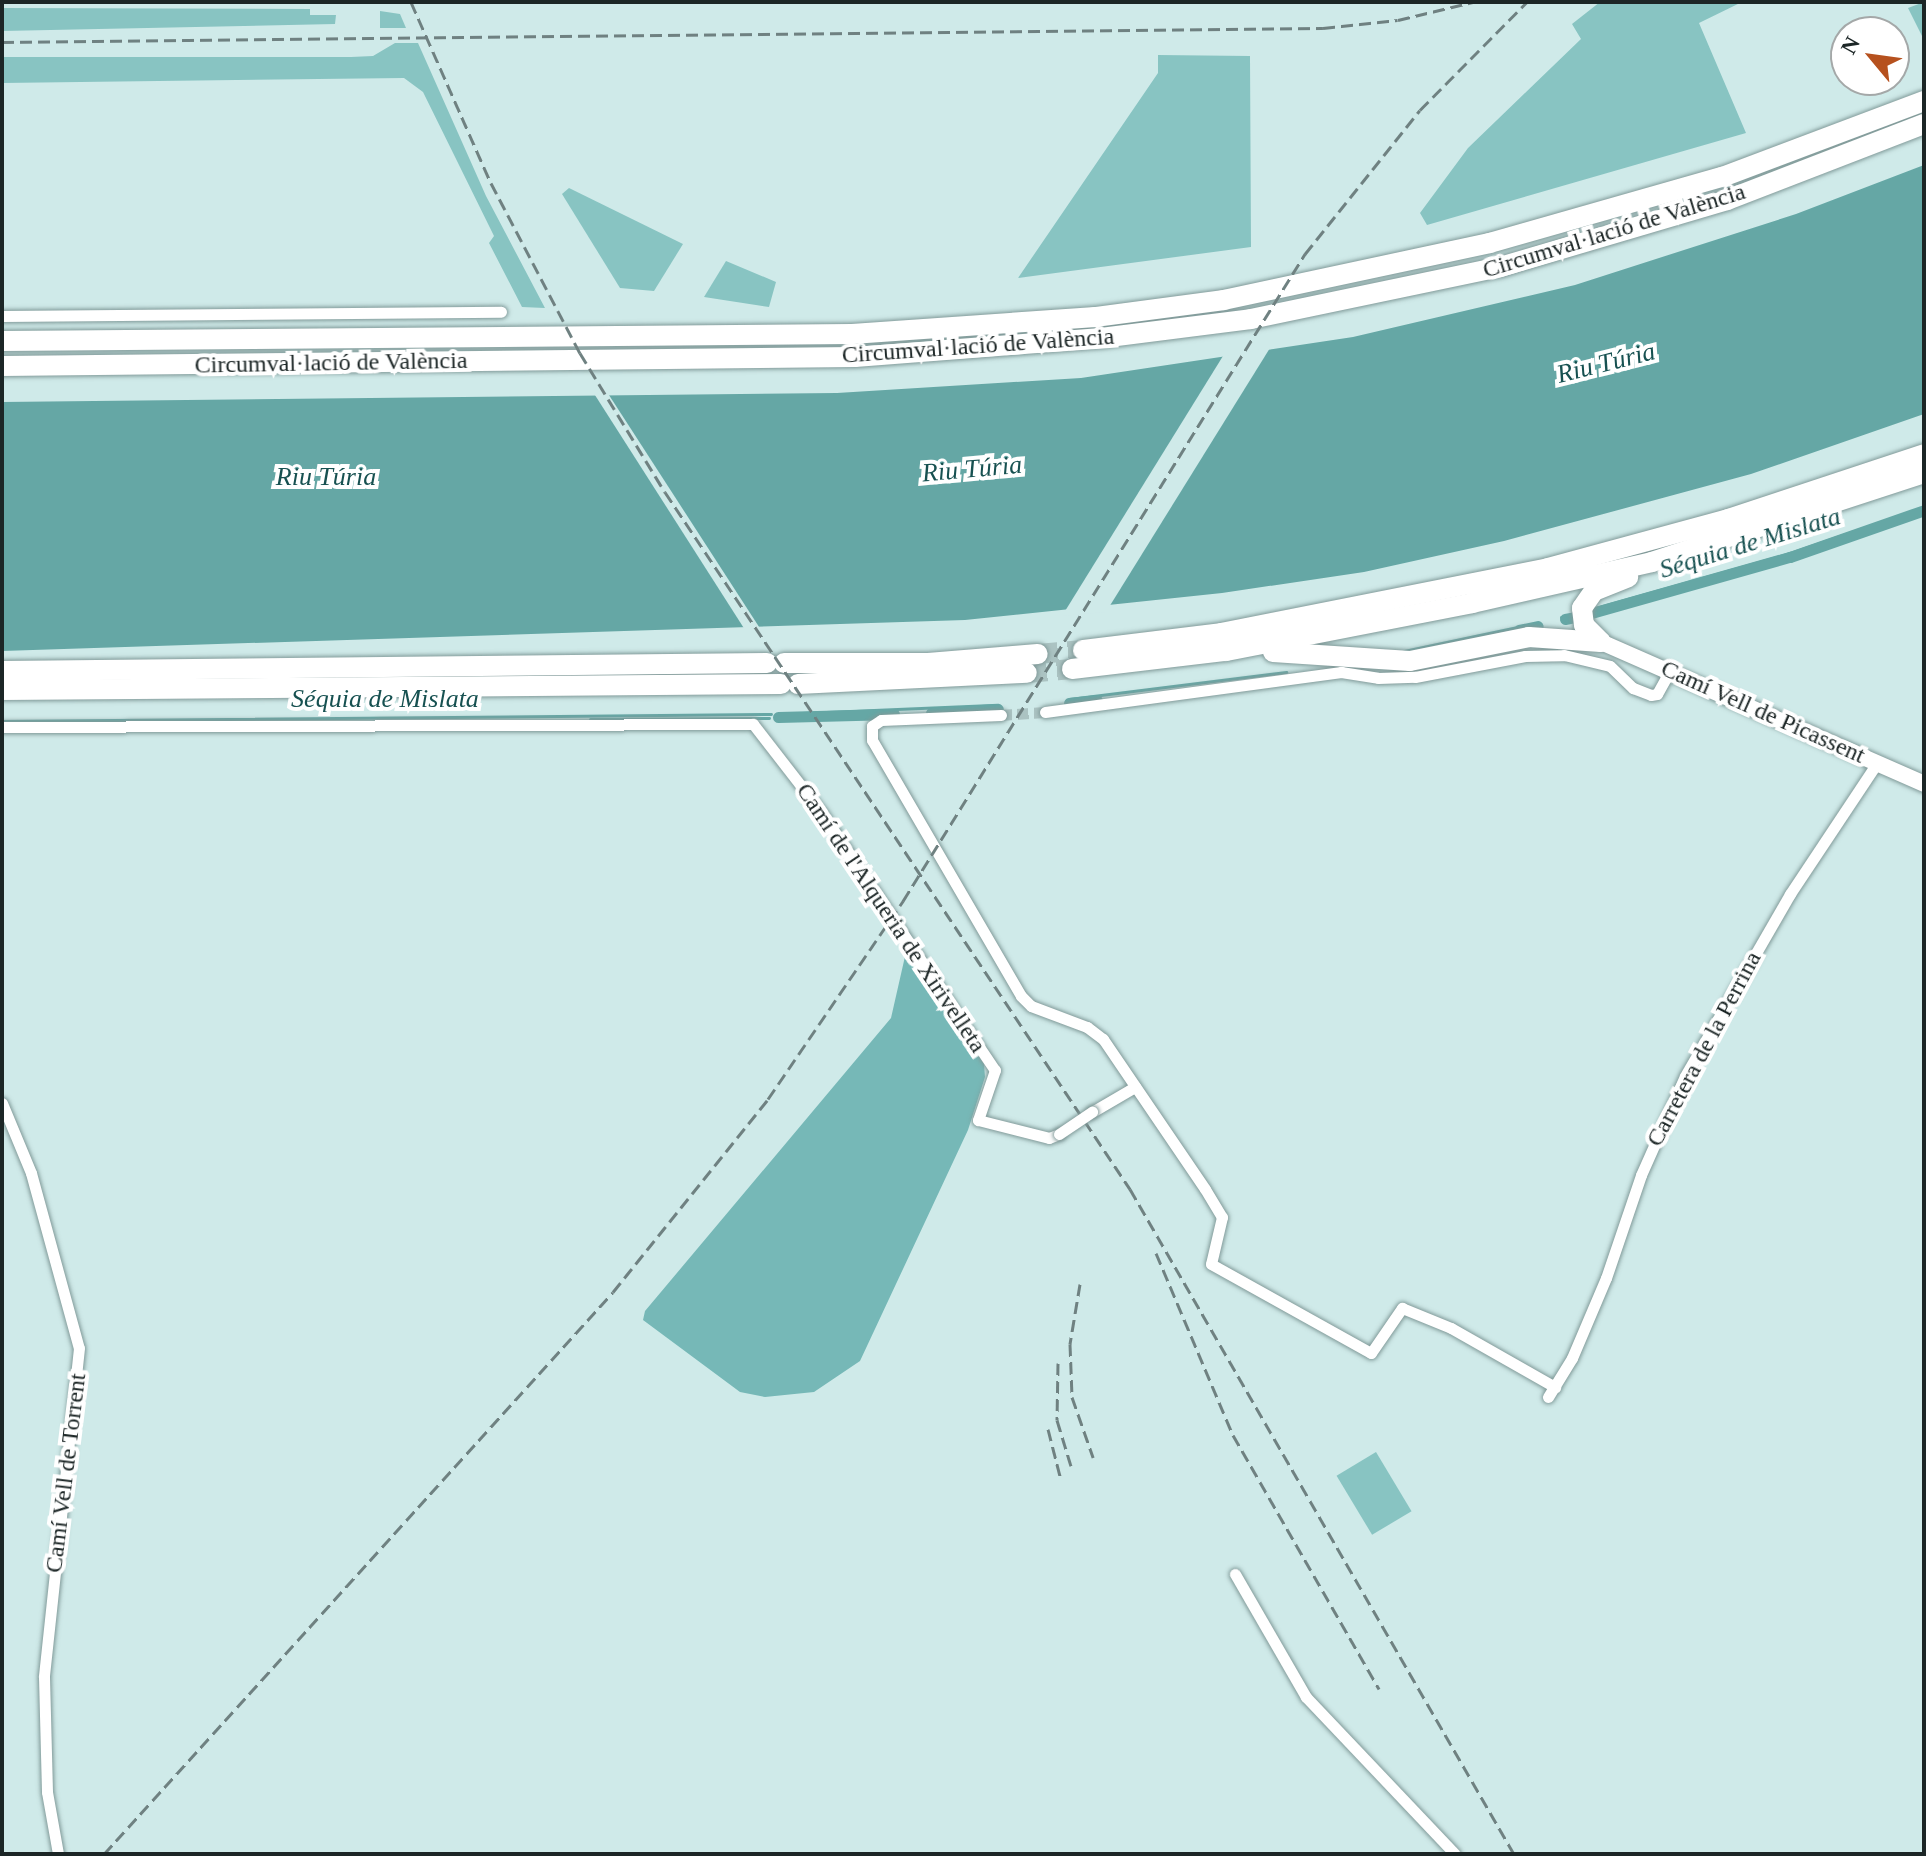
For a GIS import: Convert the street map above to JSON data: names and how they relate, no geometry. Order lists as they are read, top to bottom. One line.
{"streets":{"highway":["Circumval·lació de València"],"street":["Camí Vell de Picassent","Camí de l'Alqueria de Xirivelleta","Carretera de la Perrina","Camí Vell de Torrent"]},"crossings":[["Camí Vell de Picassent","Carretera de la Perrina"],["Camí de l'Alqueria de Xirivelleta","Carretera de la Perrina"]],"water":["Riu Túria","Séquia de Mislata"],"north":"top left"}
